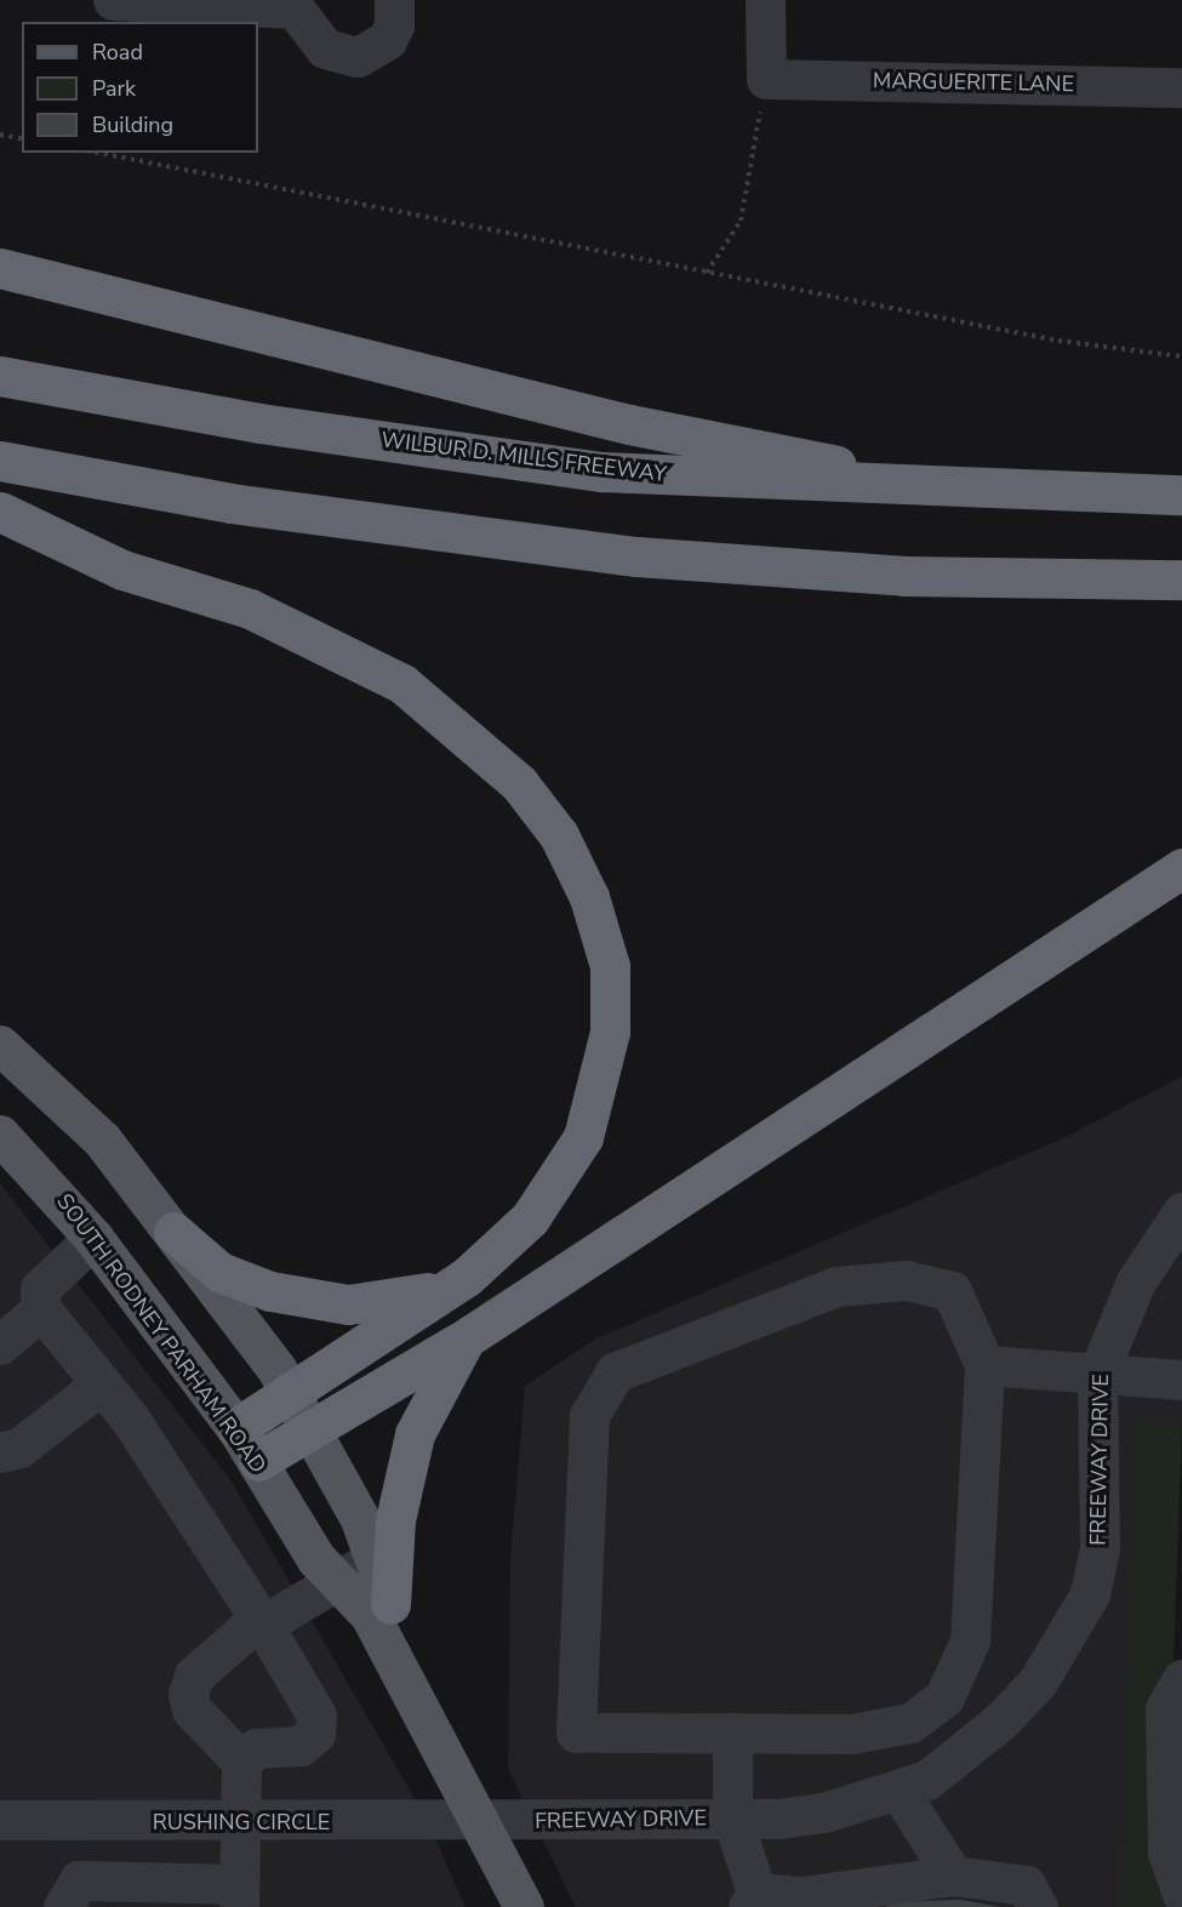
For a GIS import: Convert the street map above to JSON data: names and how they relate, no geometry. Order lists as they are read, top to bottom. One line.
{"streets":{"highway":["WILBUR D. MILLS FREEWAY"],"main road":["SOUTH RODNEY PARHAM ROAD"],"street":["MARGUERITE LANE","FREEWAY DRIVE","RUSHING CIRCLE"]},"crossings":[["SOUTH RODNEY PARHAM ROAD","FREEWAY DRIVE"],["SOUTH RODNEY PARHAM ROAD","RUSHING CIRCLE"],["FREEWAY DRIVE","RUSHING CIRCLE"]],"legend":["Road","Park","Building"]}
